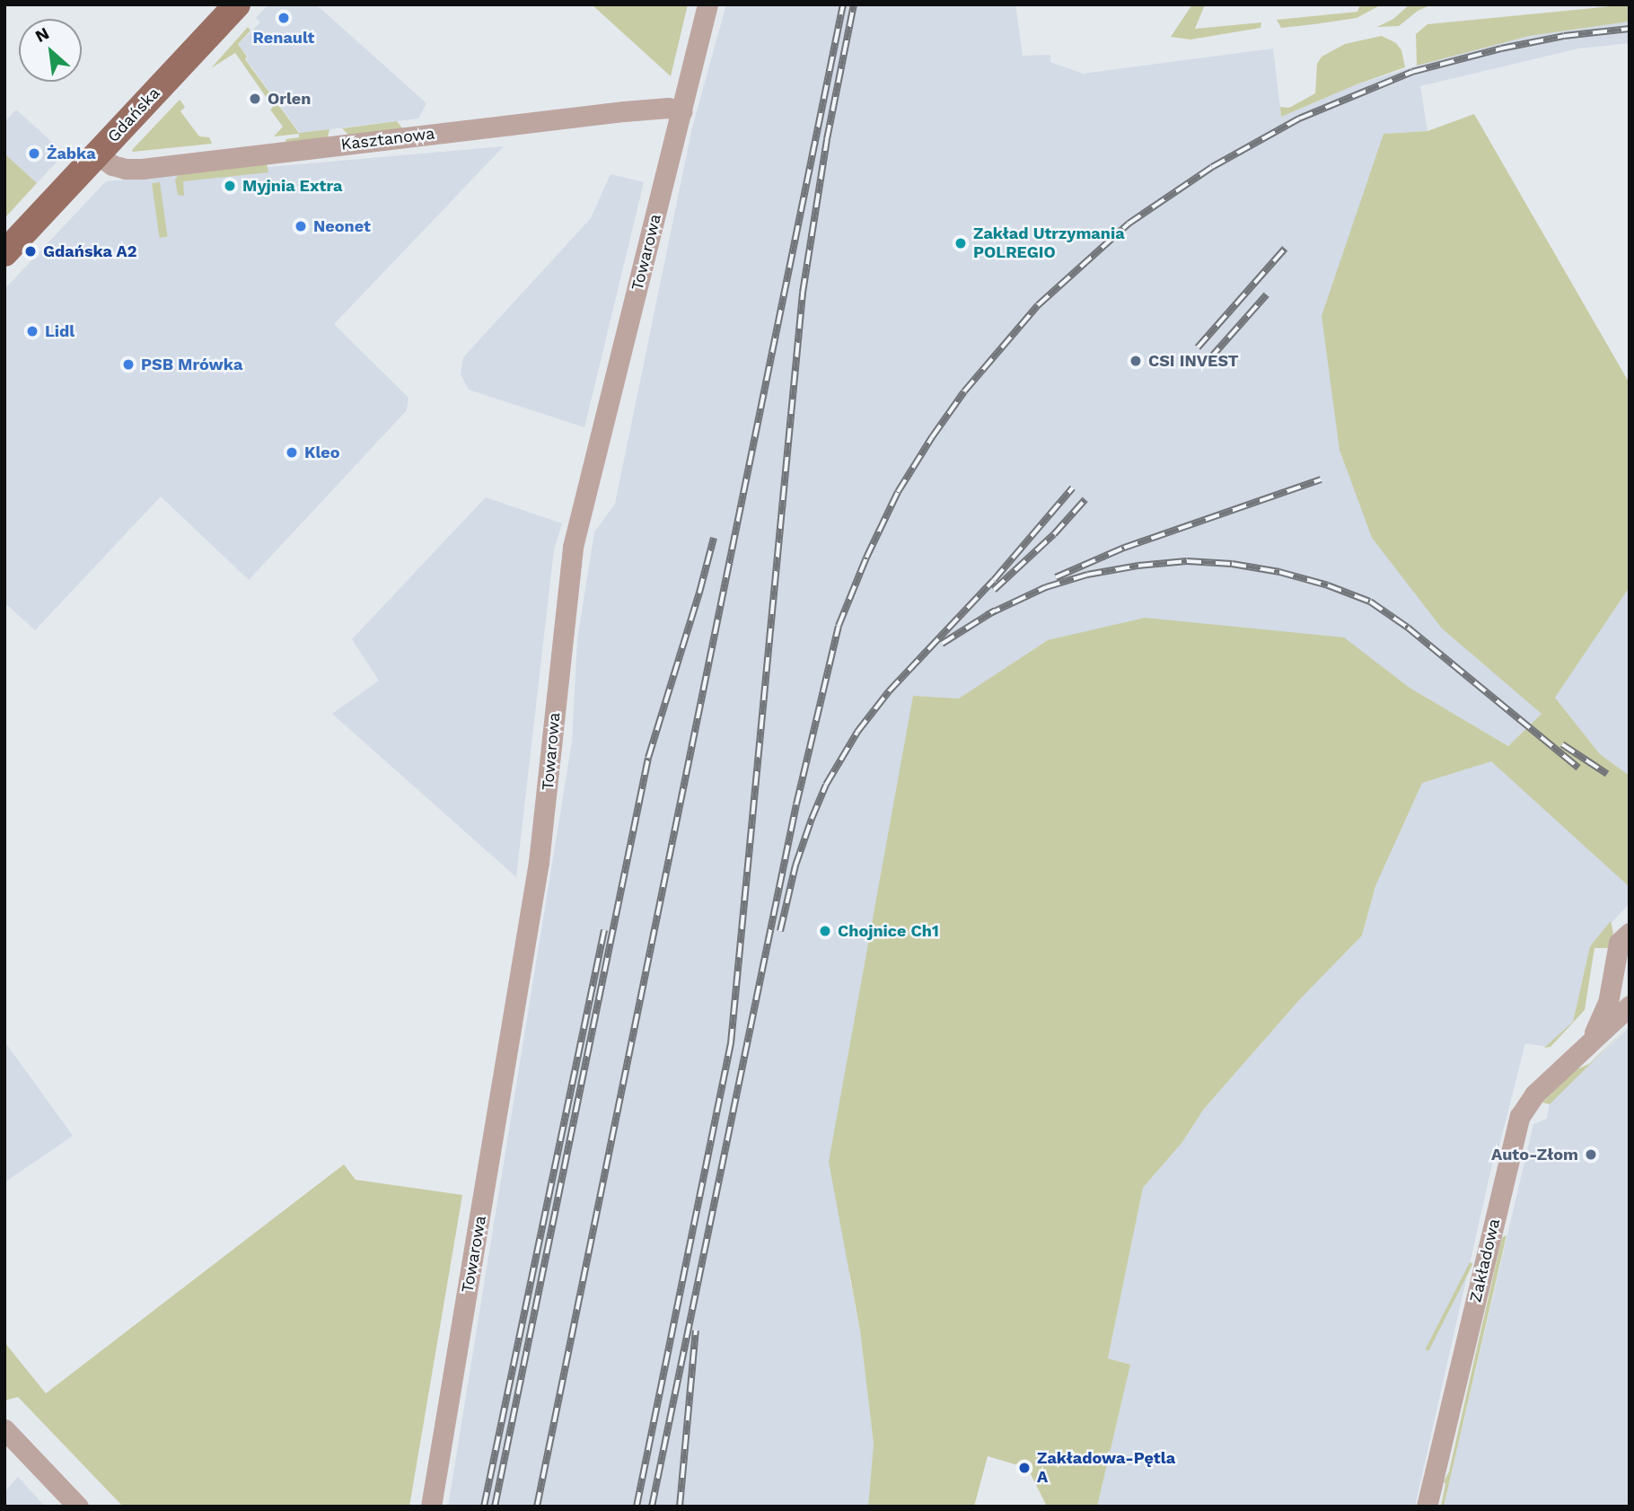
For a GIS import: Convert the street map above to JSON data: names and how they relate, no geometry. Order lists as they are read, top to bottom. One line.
{"streets":{"main road":["Gdańska"],"street":["Kasztanowa","Towarowa","Zakładowa"]},"crossings":[["Gdańska","Kasztanowa"],["Kasztanowa","Towarowa"]],"places":["Renault","Orlen","Żabka","Myjnia Extra","Neonet","Zakład Utrzymania POLREGIO","Gdańska A2","Lidl","CSI INVEST","PSB Mrówka","Kleo","Chojnice Ch1","Auto-Złom","Zakładowa-Pętla A"],"north":"top left"}
